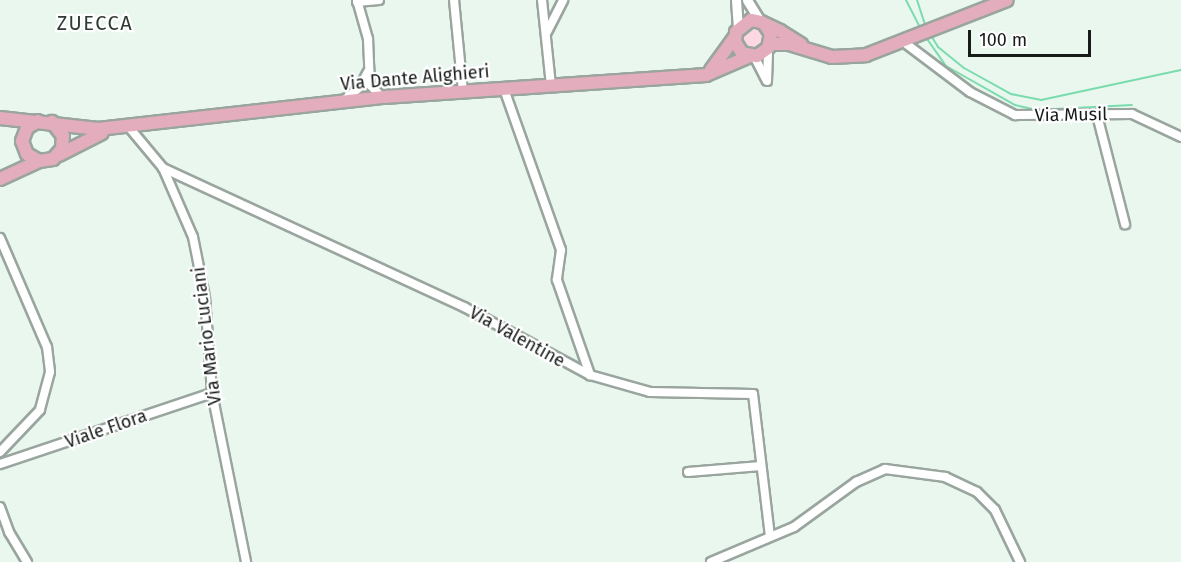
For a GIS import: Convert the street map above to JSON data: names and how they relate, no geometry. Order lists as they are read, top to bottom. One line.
{"streets":{"main road":["Via Dante Alighieri"],"street":["Via Musil","Via Mario Luciani","Via Valentine","Viale Flora"]},"crossings":[["Via Dante Alighieri","Via Mario Luciani"],["Via Mario Luciani","Via Valentine"],["Via Mario Luciani","Viale Flora"]],"districts":["ZUECCA"],"scale_bar":"100 m"}
